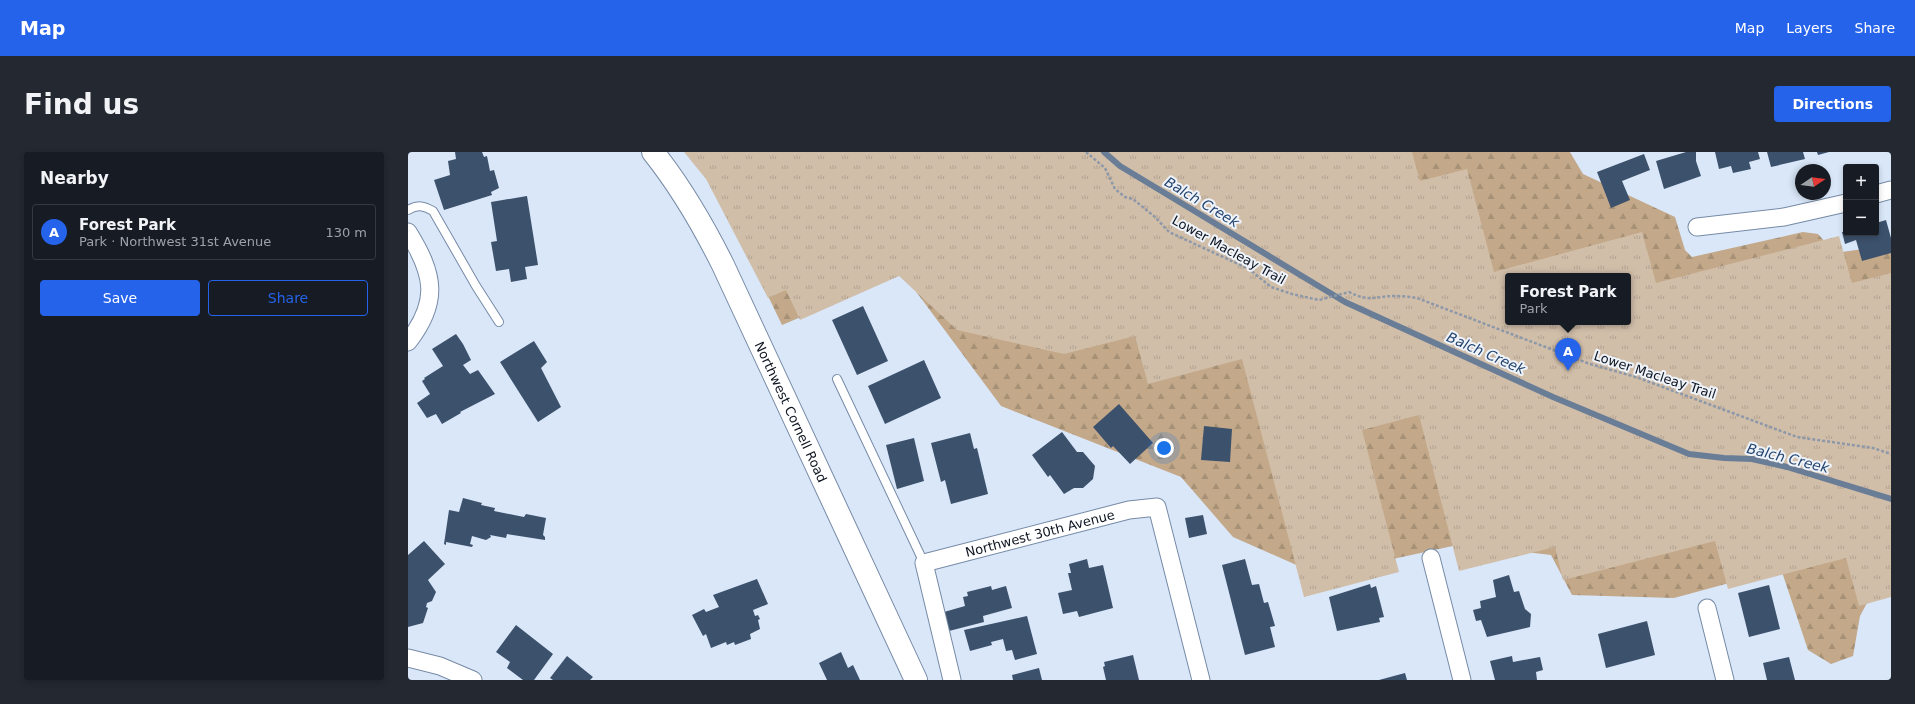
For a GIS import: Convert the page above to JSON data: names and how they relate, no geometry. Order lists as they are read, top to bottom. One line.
{"streets":{"main road":["Northwest Cornell Road"],"street":["Northwest 30th Avenue"],"path":["Lower Macleay Trail"]},"water":["Balch Creek"],"north":"right","page":{"header":"Map","nav":["Map","Layers","Share"],"buttons":["Directions",["Save","Share"]],"title":"Find us","heading":"Nearby","map_buttons":["+","−"],"list":[{"mark":"A","name":"Forest Park","note":"Park · Northwest 31st Avenue","value":"130 m"}],"popup":["Forest Park","Park"],"pins":"A"}}
